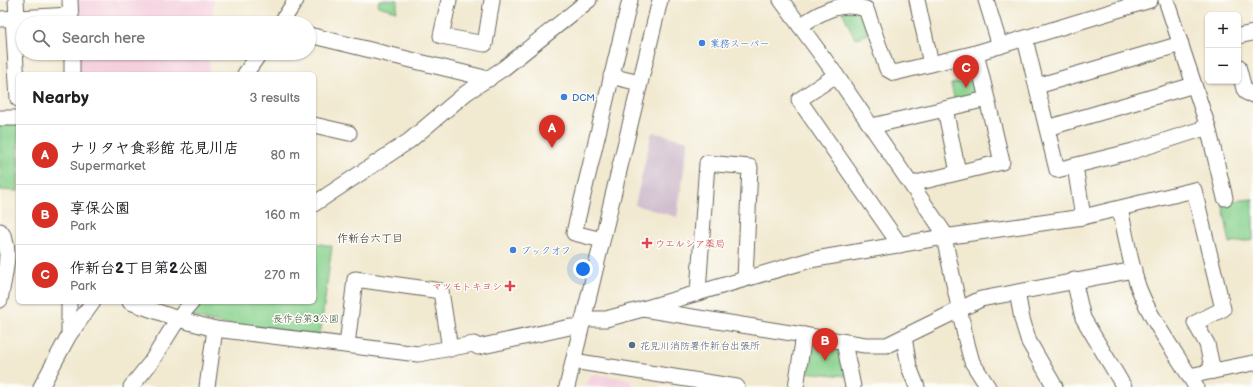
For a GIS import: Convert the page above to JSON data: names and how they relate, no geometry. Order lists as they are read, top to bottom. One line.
{"districts":["作新台六丁目"],"parks":["長作台第3公園"],"places":{"other":["業務スーパー","DCM","ブックオフ","花見川消防署作新台出張所"],"health":["ウエルシア薬局","マツモトキヨシ"]},"page":{"map_buttons":["+","−"],"search":"Search here","pins":["C","A","B"],"heading":["Nearby","3 results"],"list":[{"mark":"A","name":"ナリタヤ食彩館 花見川店","note":"Supermarket","value":"80 m"},{"mark":"B","name":"享保公園","note":"Park","value":"160 m"},{"mark":"C","name":"作新台2丁目第2公園","note":"Park","value":"270 m"}]}}
